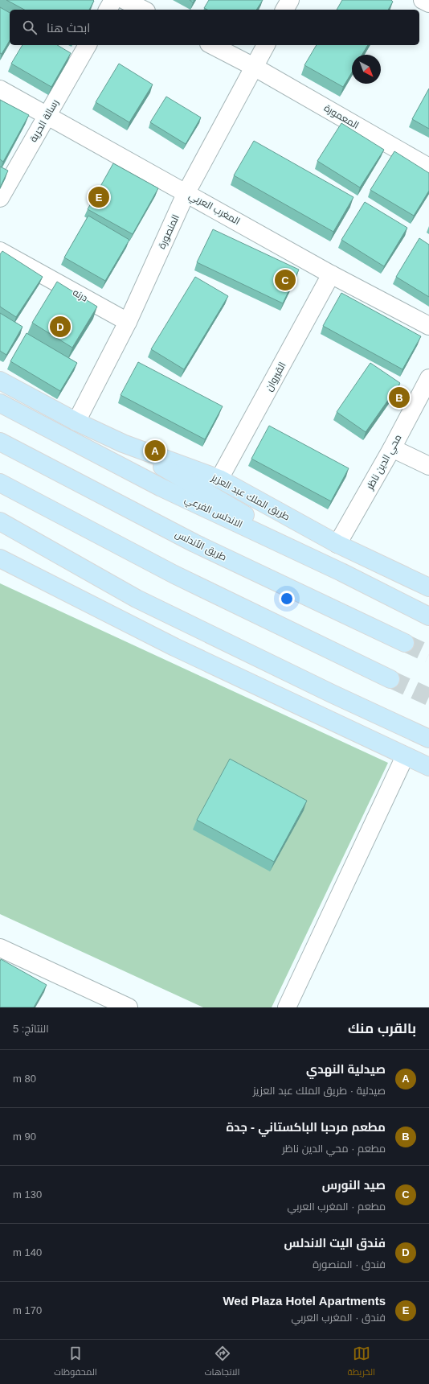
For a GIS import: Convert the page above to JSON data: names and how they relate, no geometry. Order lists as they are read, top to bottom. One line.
{"streets":{"main road":["طريق الملك عبد العزيز","الاندلس الفرعي","طريق الأندلس"],"street":["المعمورة","رسالة الحرية","المغرب العربي","المنصورة","درنه","القيروان","محي الدين ناظر"]},"crossings":[["المعمورة","المنصورة"],["رسالة الحرية","المغرب العربي"],["المغرب العربي","المنصورة"],["المغرب العربي","القيروان"],["المنصورة","درنه"],["المنصورة","طريق الملك عبد العزيز"],["القيروان","طريق الملك عبد العزيز"],["محي الدين ناظر","طريق الملك عبد العزيز"]],"north":"bottom right","page":{"search":"ابحث هنا","pins":["E","C","D","B","A"],"heading":["بالقرب منك","النتائج: 5"],"list":[{"mark":"A","name":"صيدلية النهدي","note":"صيدلية · طريق الملك عبد العزيز","value":"80 m"},{"mark":"B","name":"مطعم مرحبا الباكستاني - جدة","note":"مطعم · محي الدين ناظر","value":"90 m"},{"mark":"C","name":"صيد النورس","note":"مطعم · المغرب العربي","value":"130 m"},{"mark":"D","name":"فندق اليت الاندلس","note":"فندق · المنصورة","value":"140 m"},{"mark":"E","name":"Wed Plaza Hotel Apartments","note":"فندق · المغرب العربي","value":"170 m"}],"nav":["الخريطة","الاتجاهات","المحفوظات"]}}
